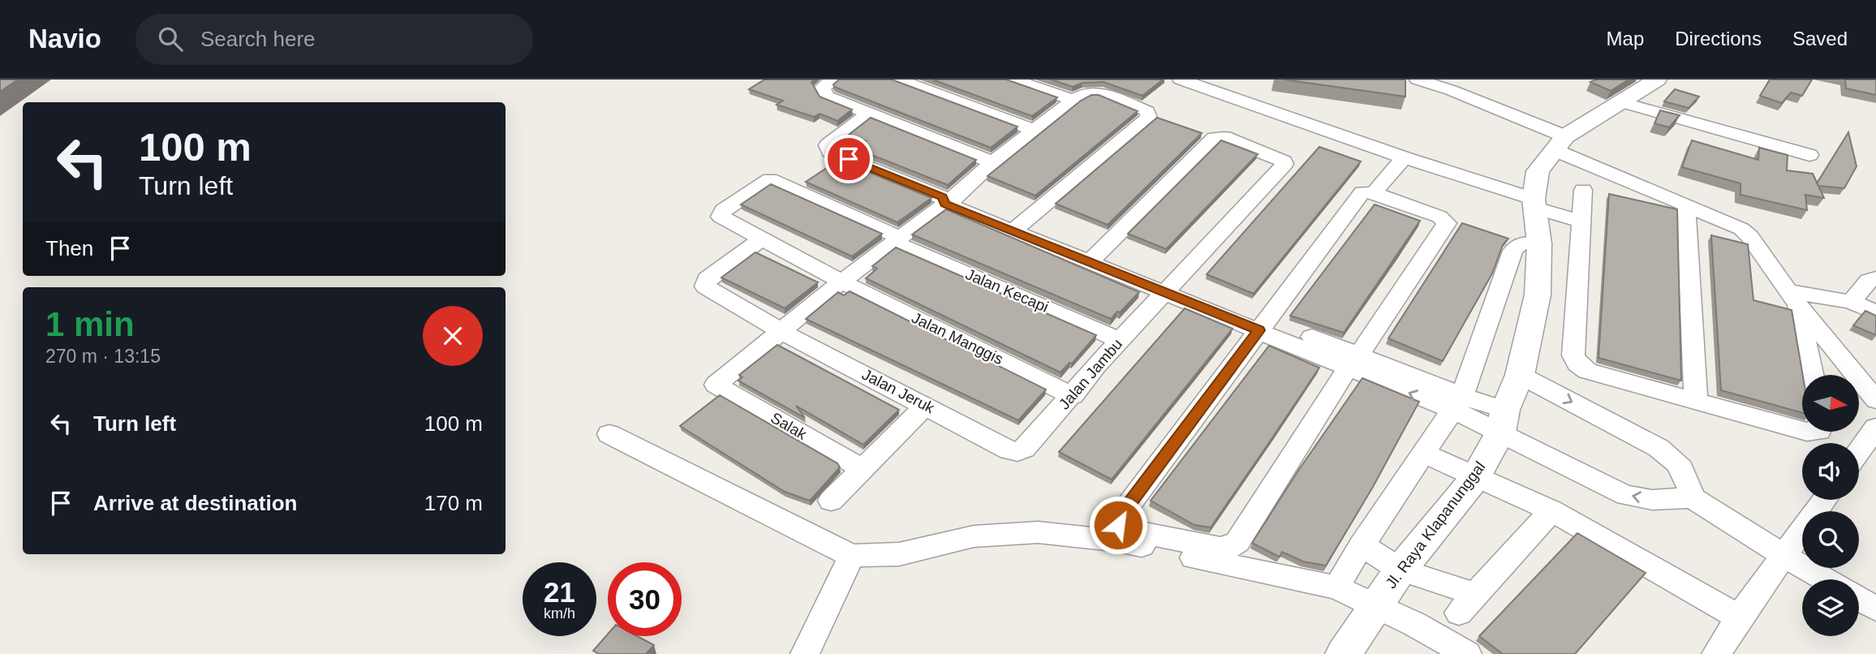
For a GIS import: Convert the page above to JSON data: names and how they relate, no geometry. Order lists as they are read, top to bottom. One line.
{"streets":{"street":["Jalan Kecapi","Jalan Manggis","Jalan Jambu","Jalan Jeruk","Salak","Jl. Raya Klapanunggal"]},"crossings":[["Jalan Kecapi","Jalan Manggis"],["Jalan Kecapi","Jalan Jambu"],["Jalan Kecapi","Jalan Jeruk"],["Jalan Manggis","Jalan Jambu"],["Jalan Manggis","Jalan Jeruk"],["Jalan Jambu","Jalan Jeruk"],["Jalan Jeruk","Salak"]],"north":"right","page":{"header":"Navio","search":"Search here","nav":["Map","Directions","Saved"],"turn":["100 m","Turn left"],"then":"Then","heading":["1 min","270 m · 13:15"],"list":[{"name":"Turn left","value":"100 m"},{"name":"Arrive at destination","value":"170 m"}],"speed":"21 km/h","limit":"30"}}
